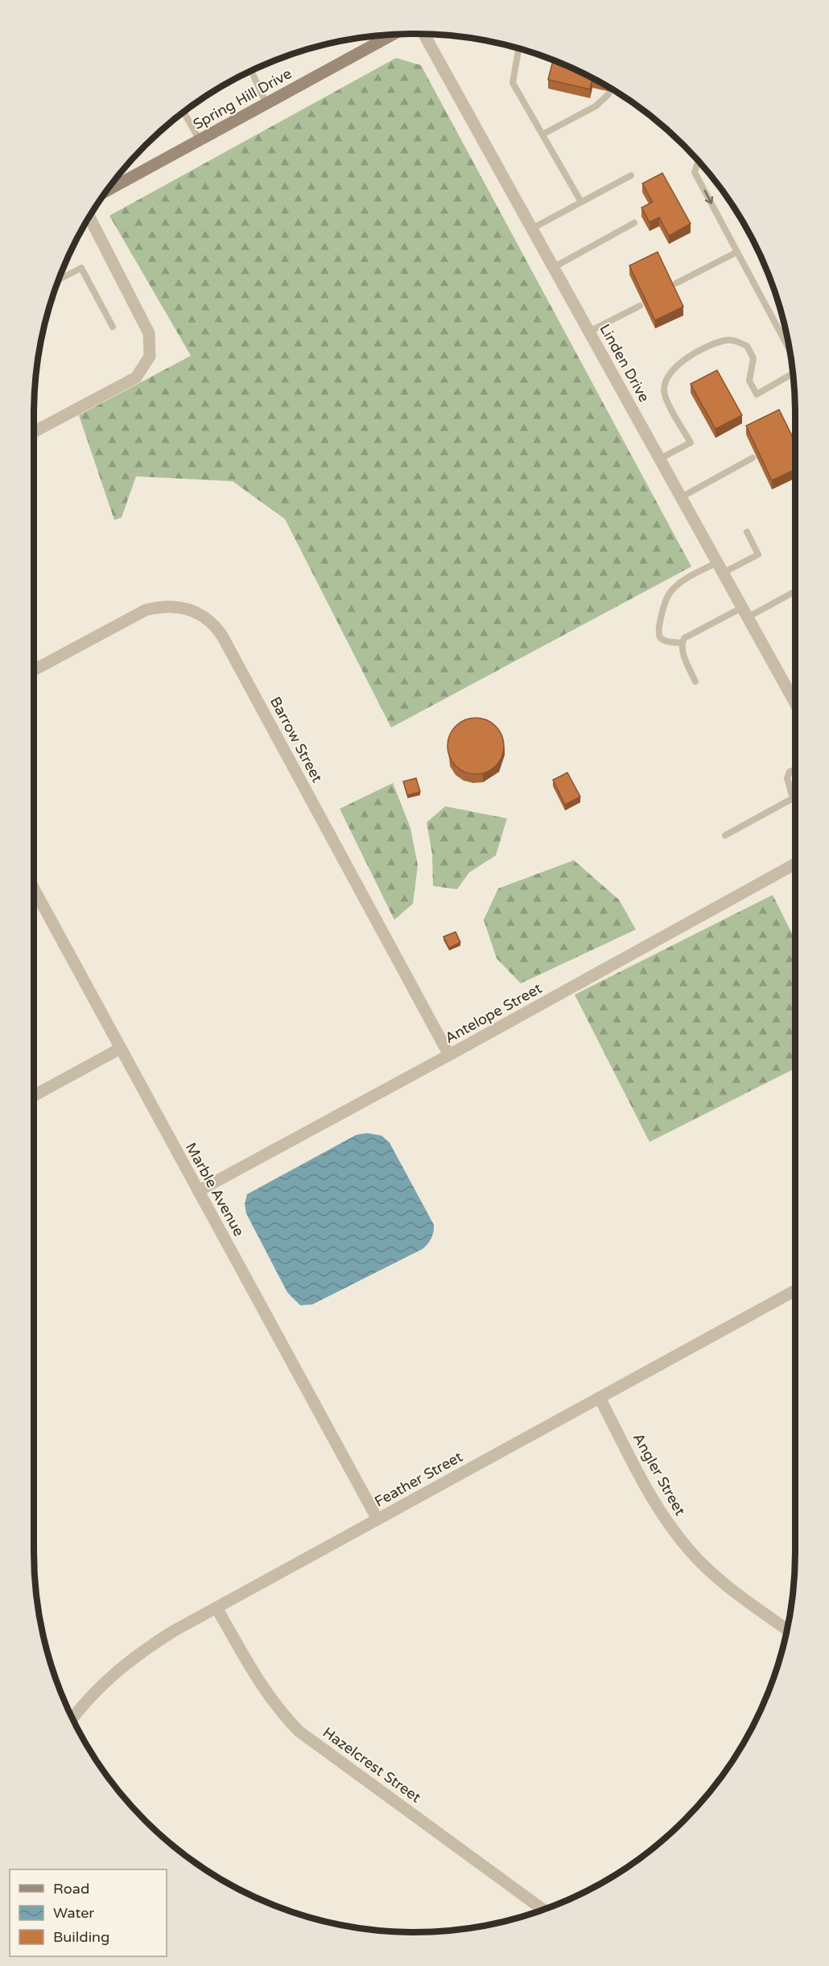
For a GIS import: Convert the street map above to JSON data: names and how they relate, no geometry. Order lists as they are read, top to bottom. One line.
{"streets":{"main road":["Spring Hill Drive"],"street":["Linden Drive","Barrow Street","Antelope Street","Marble Avenue","Angler Street","Feather Street","Hazelcrest Street"]},"crossings":[["Barrow Street","Antelope Street"],["Antelope Street","Marble Avenue"],["Marble Avenue","Feather Street"],["Angler Street","Feather Street"],["Feather Street","Hazelcrest Street"]],"legend":["Road","Water","Building"]}
